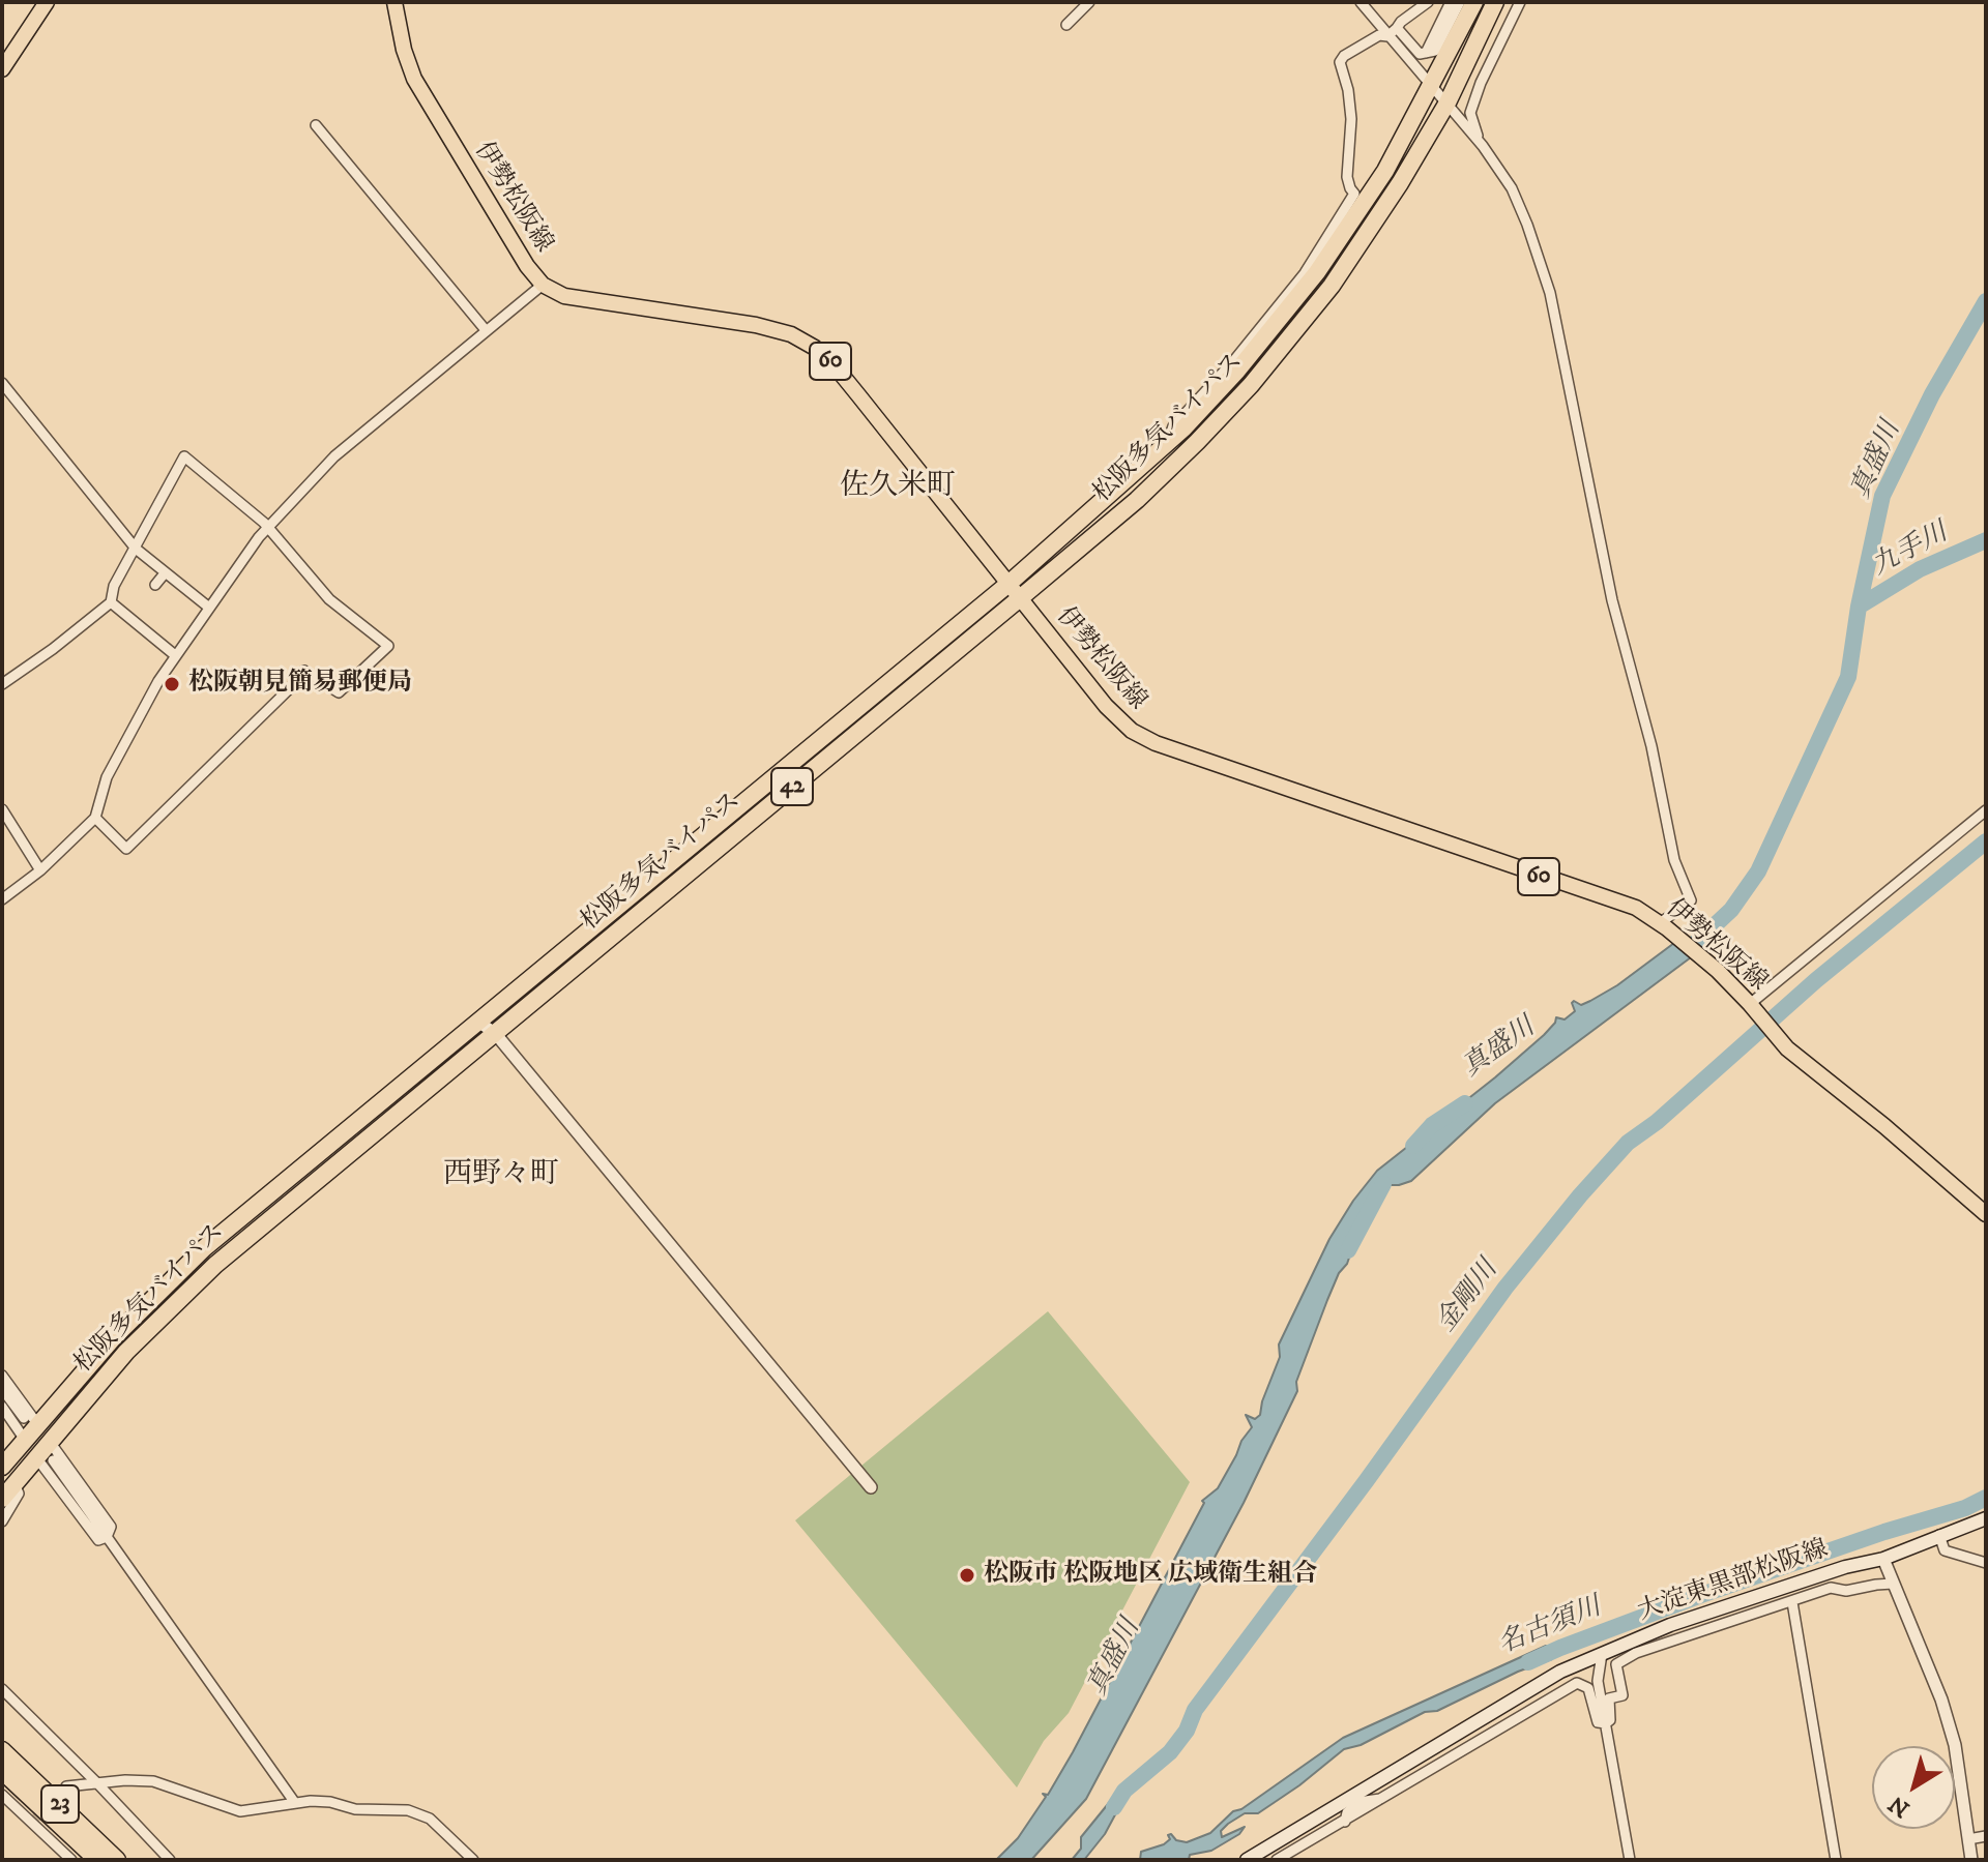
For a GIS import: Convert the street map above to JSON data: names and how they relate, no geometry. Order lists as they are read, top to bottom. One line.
{"streets":{"highway":["松阪多気バイパス","42","23"],"main road":["伊勢松阪線","60","大淀東黒部松阪線"]},"crossings":[["伊勢松阪線","松阪多気バイパス"]],"districts":["佐久米町","西野々町"],"water":["真盛川","九手川","金剛川","名古須川"],"places":["松阪朝見簡易郵便局","松阪市 松阪地区 広域衛生組合"],"north":"bottom left"}
